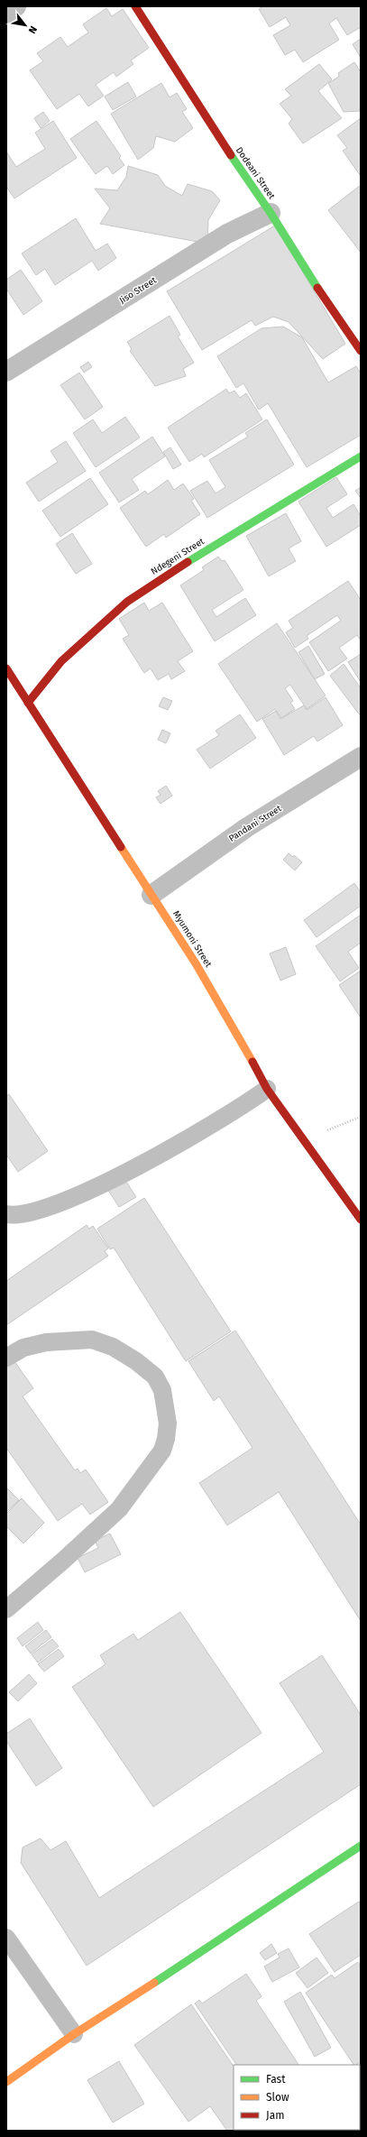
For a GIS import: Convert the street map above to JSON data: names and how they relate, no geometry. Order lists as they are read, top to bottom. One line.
{"streets":{"street":["Dodeani Street","Jiso Street","Ndegeni Street","Pandani Street","Myumoni Street"]},"crossings":[["Dodeani Street","Jiso Street"],["Ndegeni Street","Myumoni Street"],["Pandani Street","Myumoni Street"]],"legend":["Fast","Slow","Jam"],"north":"bottom right"}
